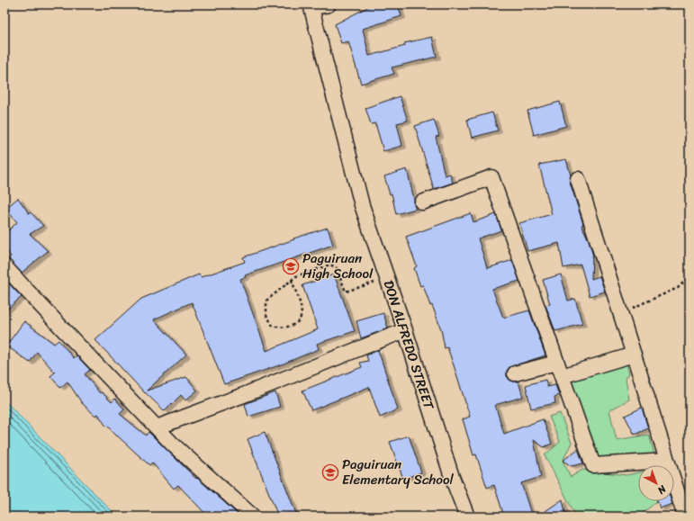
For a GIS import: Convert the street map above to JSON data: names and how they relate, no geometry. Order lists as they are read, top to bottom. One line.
{"streets":{"street":["DON ALFREDO STREET"]},"places":{"school or university":["Paguiruan High School","Paguiruan Elementary School"]},"north":"bottom right"}
